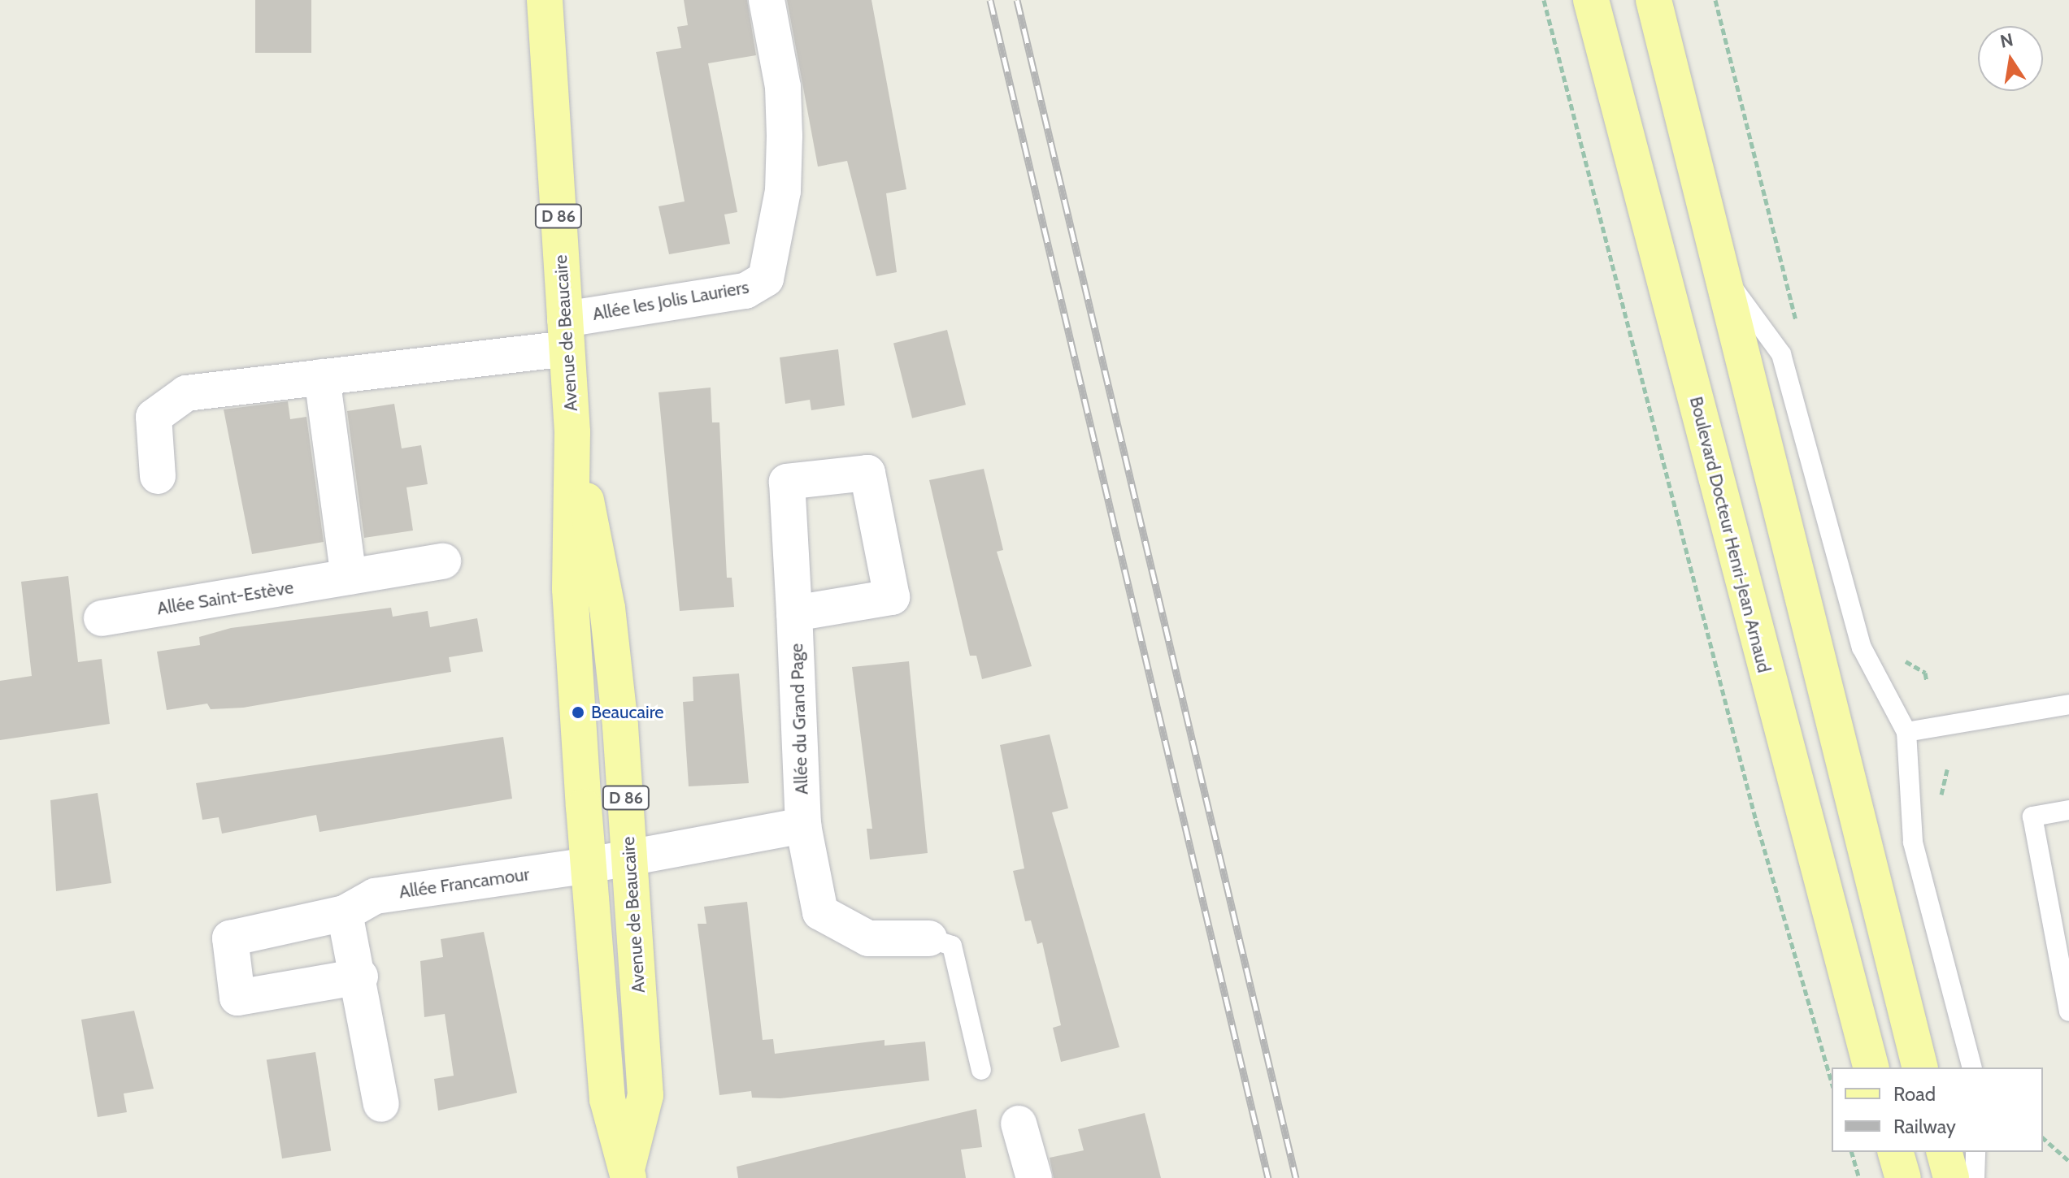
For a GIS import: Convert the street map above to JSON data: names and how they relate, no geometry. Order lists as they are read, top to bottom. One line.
{"streets":{"main road":["D 86","Avenue de Beaucaire","Boulevard Docteur Henri-Jean Arnaud"],"street":["Allée les Jolis Lauriers","Allée Saint-Estève","Allée du Grand Page","Allée Francamour"]},"crossings":[["Allée les Jolis Lauriers","Avenue de Beaucaire"],["Avenue de Beaucaire","Allée Francamour"]],"places":["Beaucaire"],"legend":["Road","Railway"],"north":"top"}
